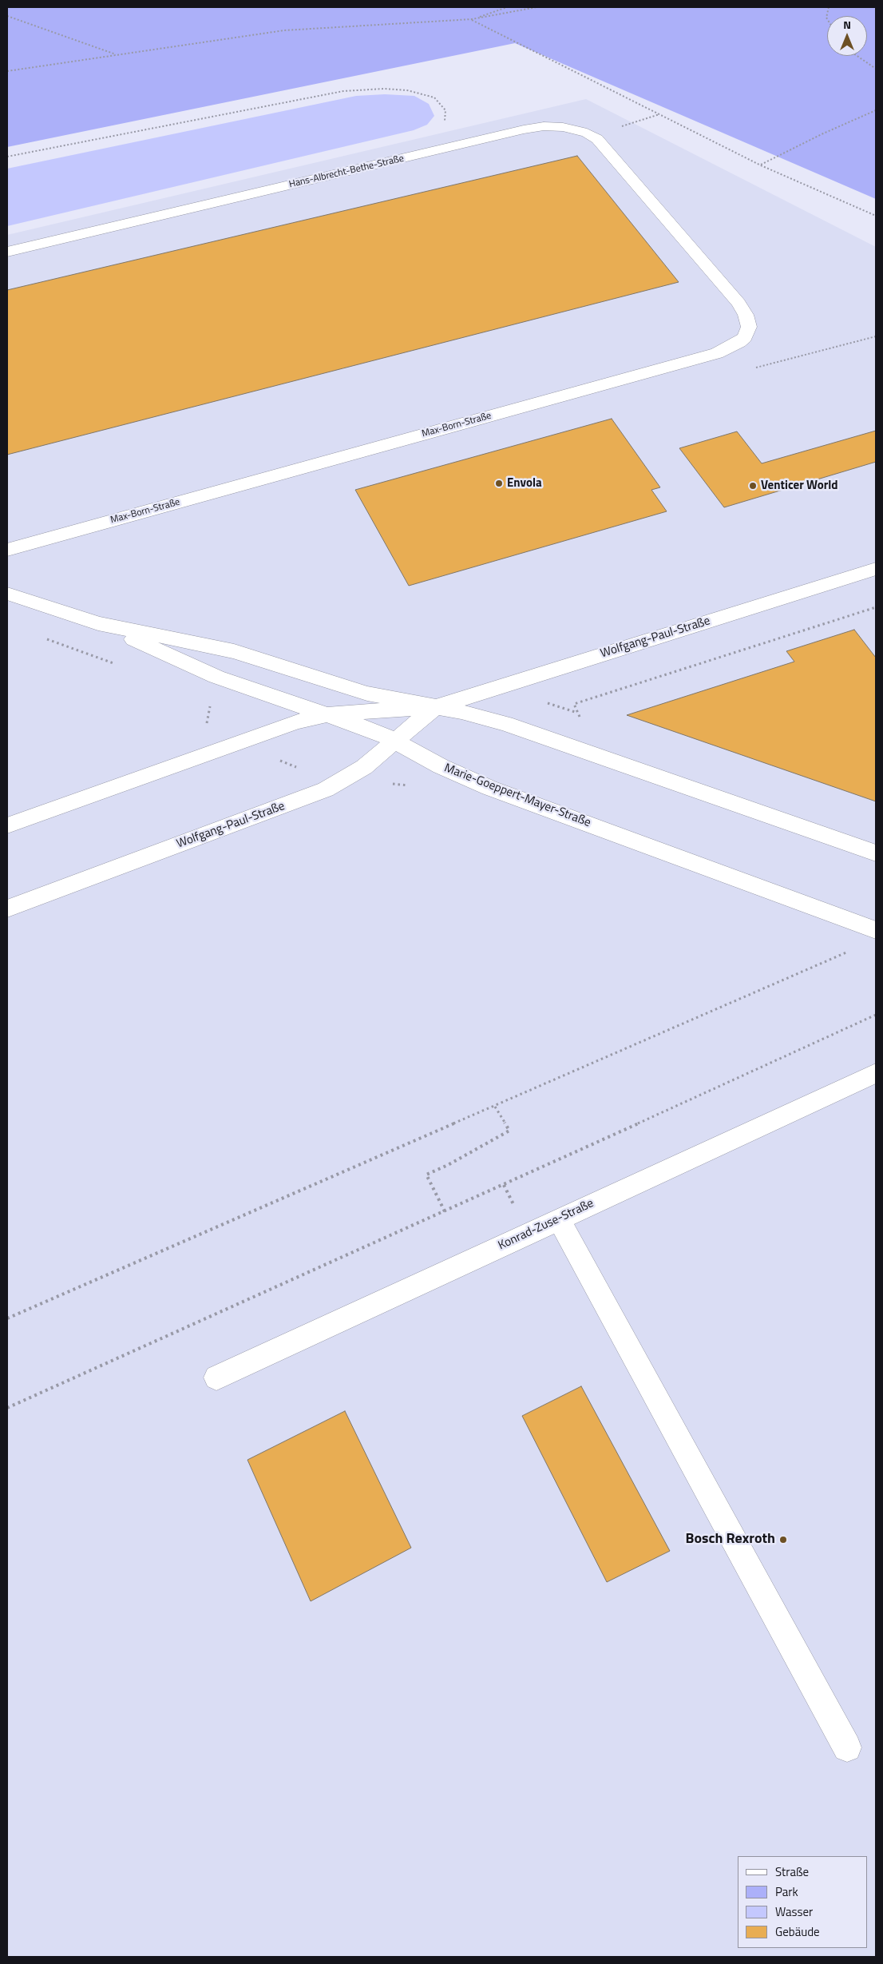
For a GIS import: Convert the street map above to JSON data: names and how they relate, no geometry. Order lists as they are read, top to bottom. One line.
{"streets":{"street":["Hans-Albrecht-Bethe-Straße","Max-Born-Straße","Wolfgang-Paul-Straße","Marie-Goeppert-Mayer-Straße","Konrad-Zuse-Straße"]},"crossings":[["Hans-Albrecht-Bethe-Straße","Max-Born-Straße"],["Wolfgang-Paul-Straße","Marie-Goeppert-Mayer-Straße"]],"places":["Envola","Venticer World","Bosch Rexroth"],"legend":["Straße","Park","Wasser","Gebäude"],"north":"top"}
